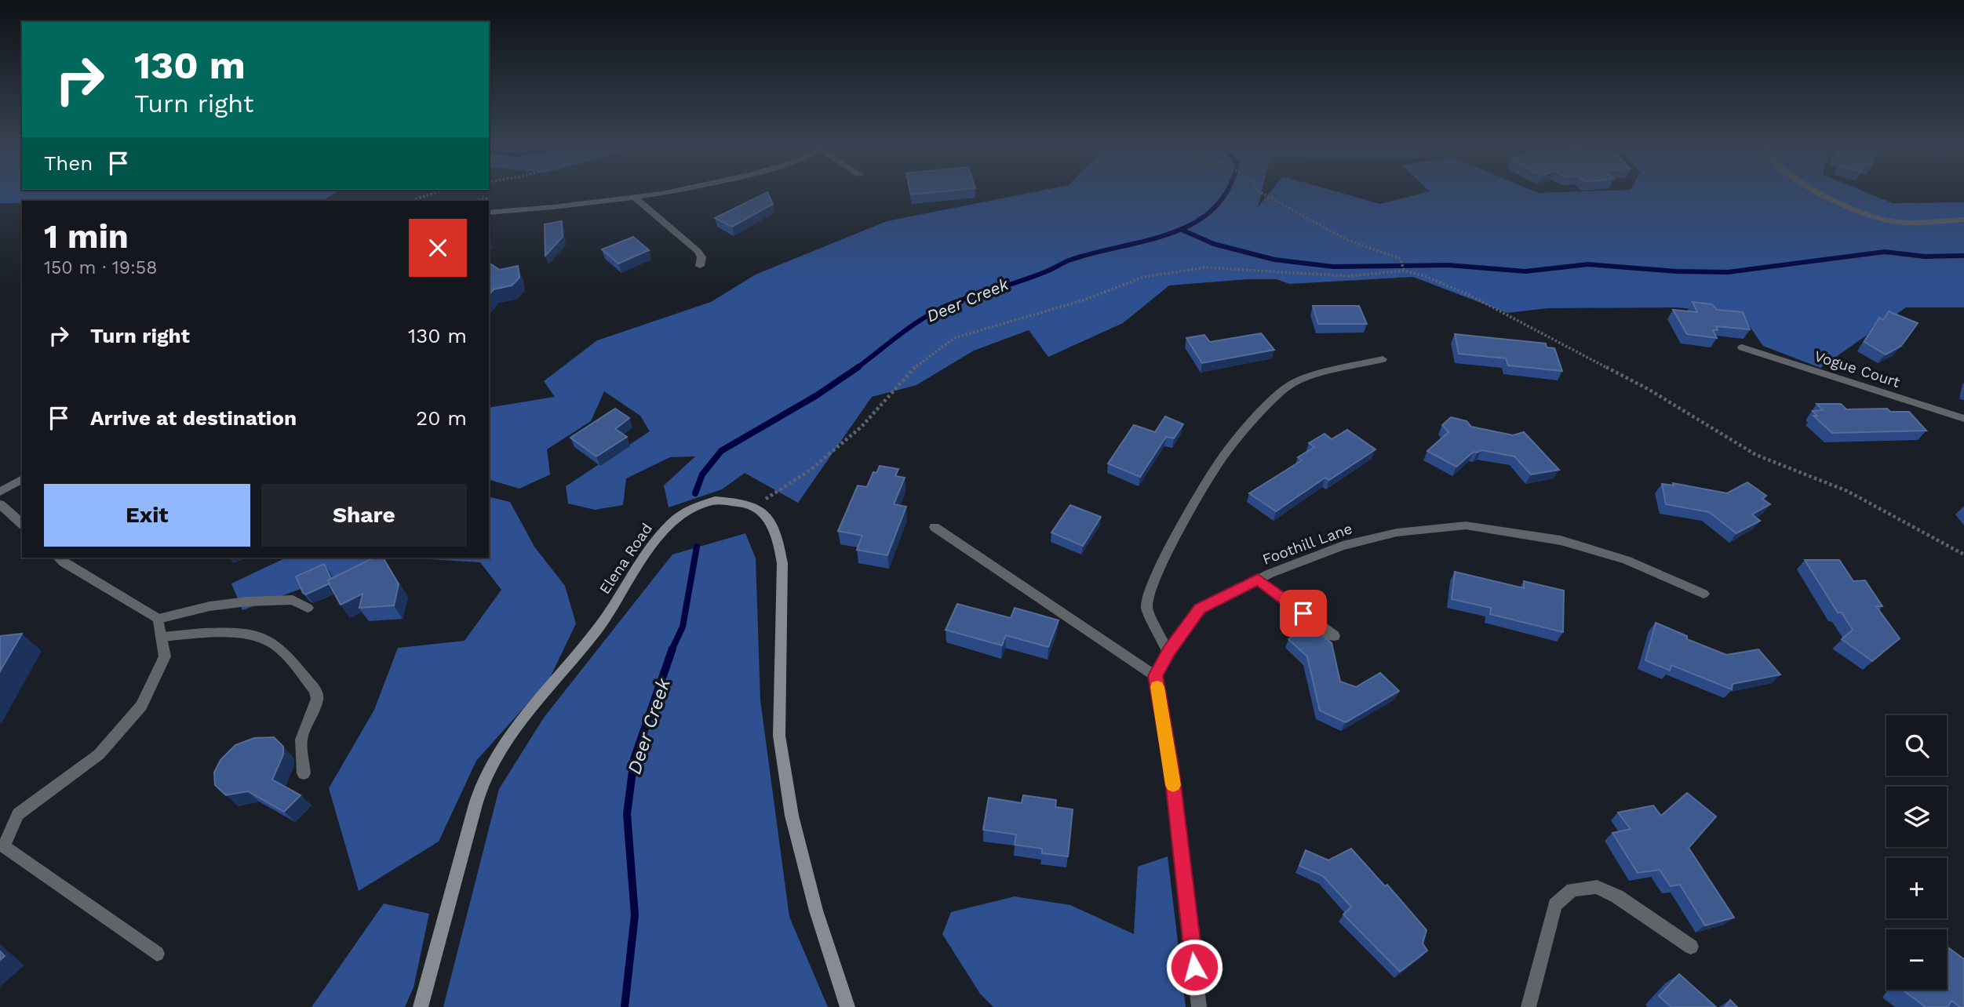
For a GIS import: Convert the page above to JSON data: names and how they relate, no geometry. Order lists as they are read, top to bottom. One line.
{"streets":{"street":["Vogue Court","Foothill Lane","Elena Road"]},"water":["Deer Creek"],"page":{"turn":["130 m","Turn right"],"then":"Then","heading":["1 min","150 m · 19:58"],"list":[{"name":"Turn right","value":"130 m"},{"name":"Arrive at destination","value":"20 m"}],"buttons":["Exit","Share"],"map_buttons":["+","−"]}}
